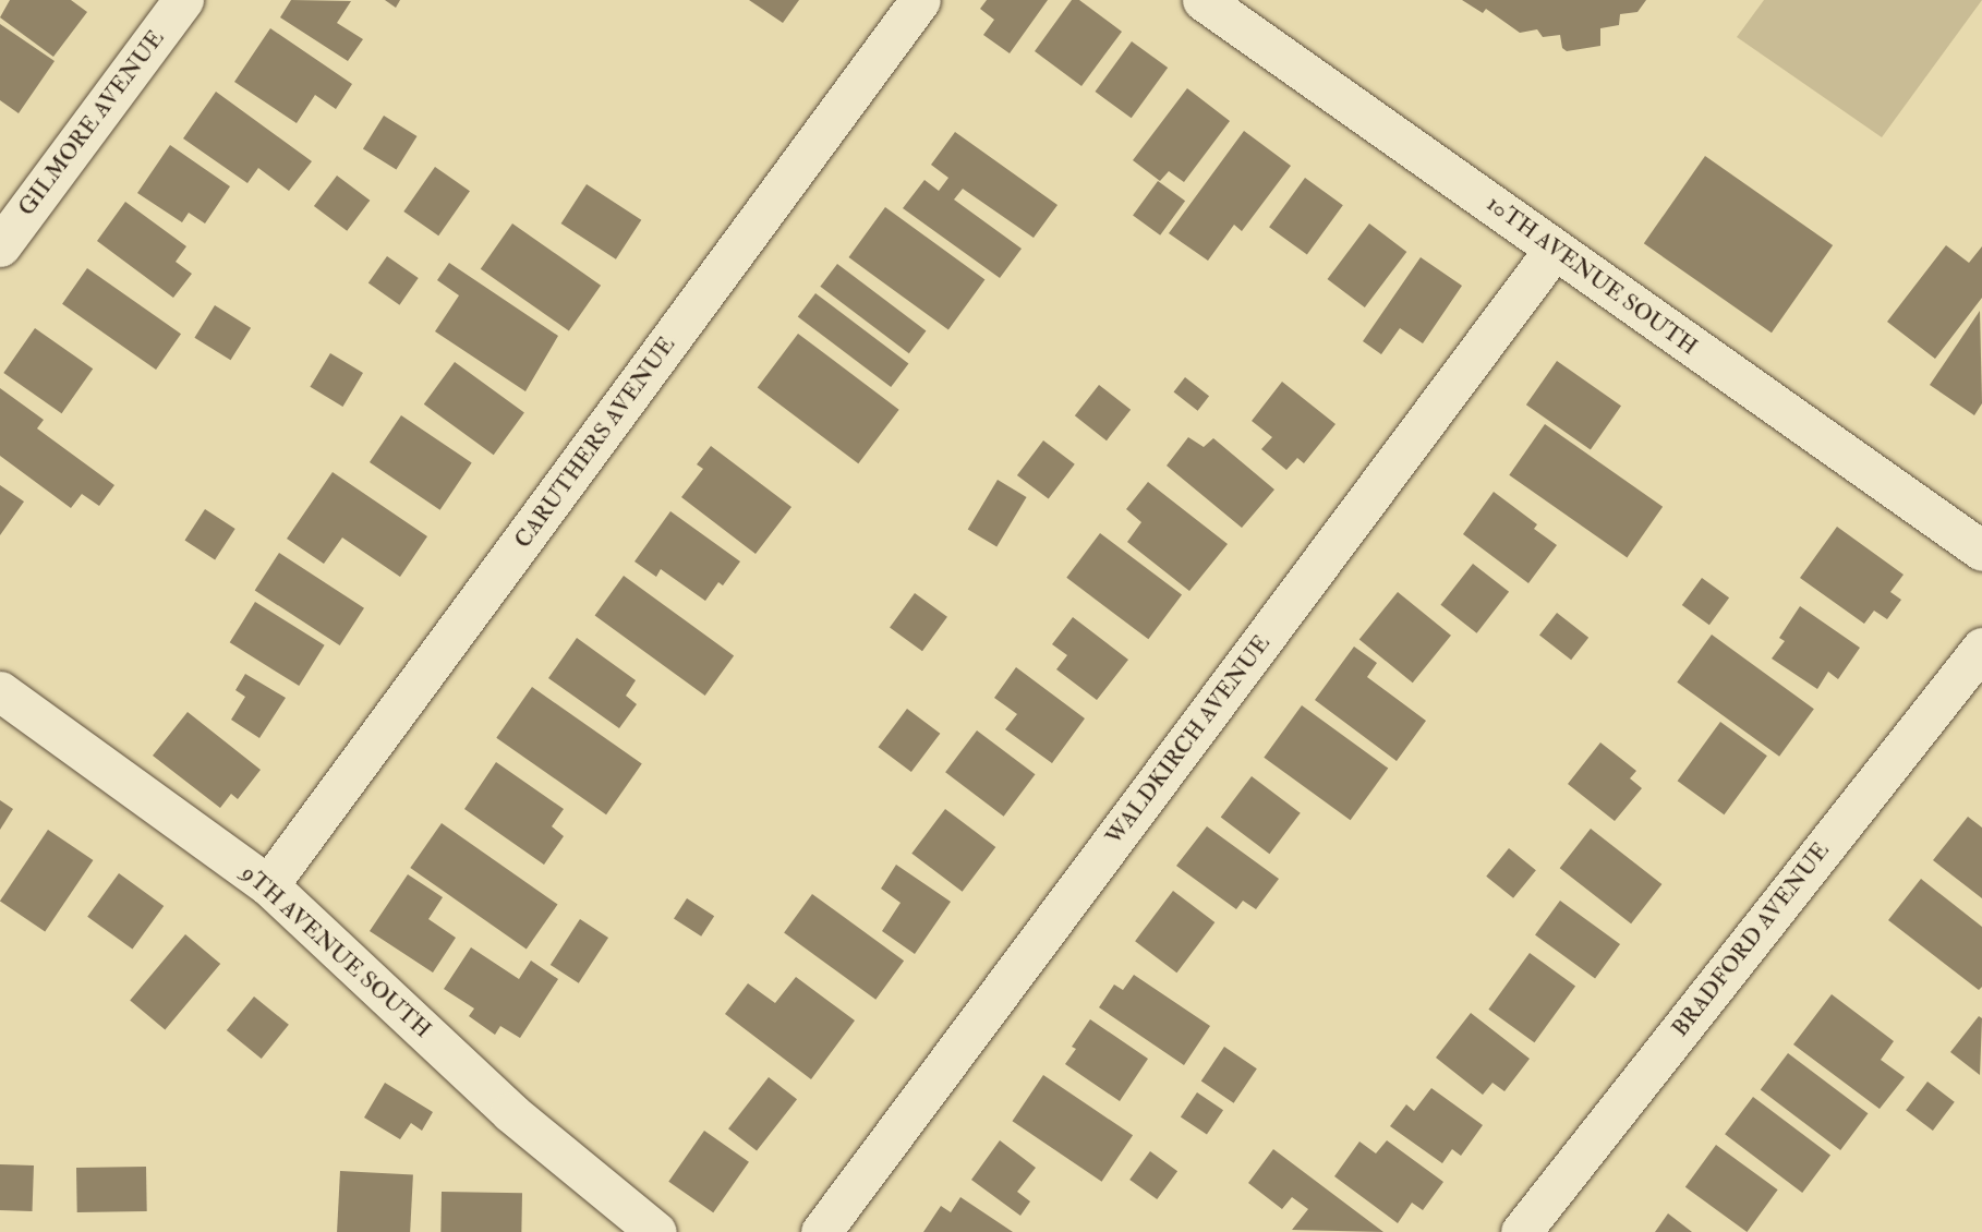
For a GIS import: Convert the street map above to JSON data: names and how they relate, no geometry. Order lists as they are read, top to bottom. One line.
{"streets":{"street":["GILMORE AVENUE","10TH AVENUE SOUTH","CARUTHERS AVENUE","WALDKIRCH AVENUE","BRADFORD AVENUE","9TH AVENUE SOUTH"]},"crossings":[["10TH AVENUE SOUTH","WALDKIRCH AVENUE"],["CARUTHERS AVENUE","9TH AVENUE SOUTH"]]}
